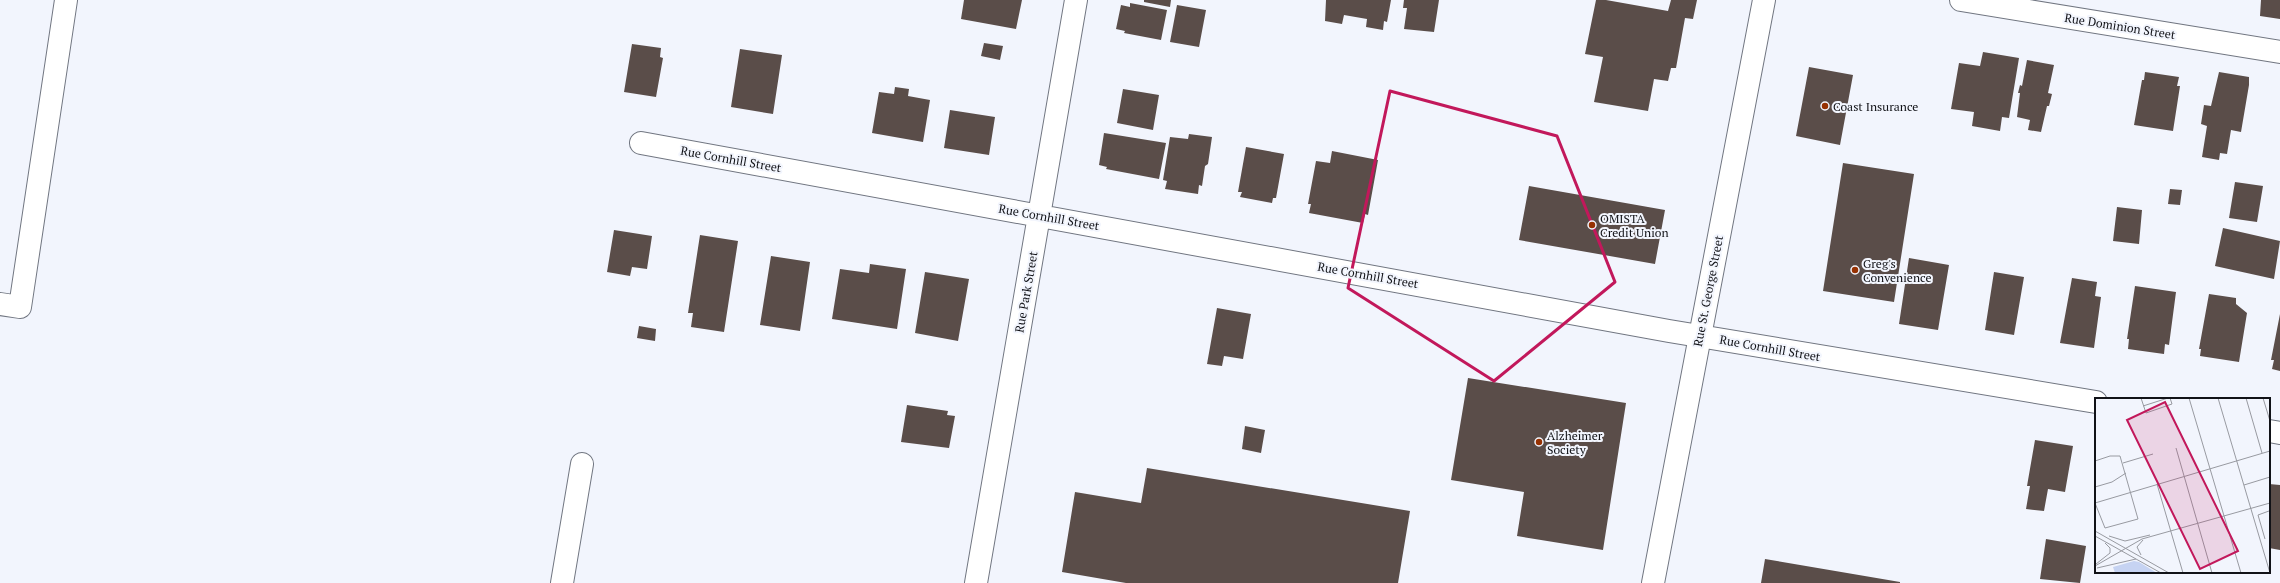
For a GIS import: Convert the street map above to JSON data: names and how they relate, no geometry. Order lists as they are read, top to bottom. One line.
{"streets":{"street":["Rue Dominion Street","Rue Cornhill Street","Rue St. George Street","Rue Park Street"]},"crossings":[["Rue Cornhill Street","Rue St. George Street"],["Rue Cornhill Street","Rue Park Street"]],"places":["Coast Insurance","OMISTA Credit Union","Greg's Convenience","Alzheimer Society"]}
